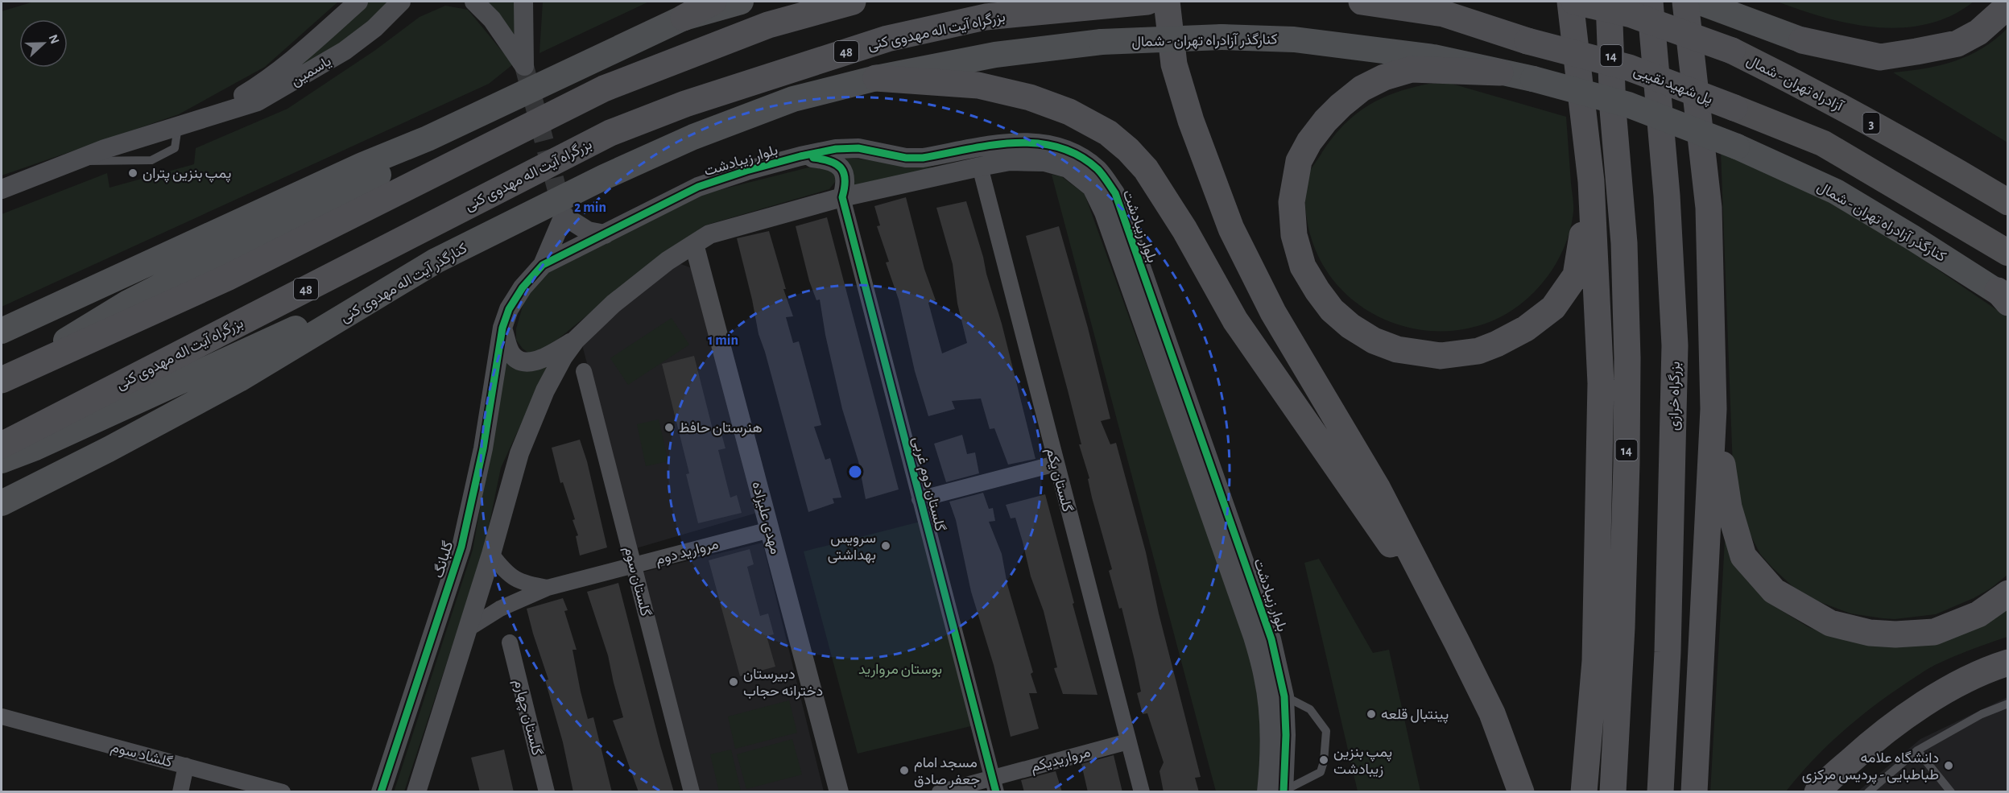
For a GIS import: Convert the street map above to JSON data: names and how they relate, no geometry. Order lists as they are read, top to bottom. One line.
{"streets":{"highway":["بزرگراه آیت اله مهدوی کنی","48","14","آزادراه تهران - شمال","پل شهید نقیبی","3","بزرگراه خرازی"],"main road":["کنارگذر آزادراه تهران - شمال","کنارگذر آیت اله مهدوی کنی"],"street":["یاسمین","بلوار زیبادشت","گلستان یکم","گلستان دوم غربی","مهدی علیزاده","مروارید دوم","گلبانگ","گلستان سوم","گلستان چهارم","گلشاد سوم","مرواریدیکم"]},"crossings":[["کنارگذر آزادراه تهران - شمال","کنارگذر آیت اله مهدوی کنی"],["بلوار زیبادشت","گلستان یکم"],["بلوار زیبادشت","گلستان دوم غربی"],["بلوار زیبادشت","مهدی علیزاده"],["بلوار زیبادشت","گلبانگ"],["گلستان یکم","مرواریدیکم"],["گلستان دوم غربی","مرواریدیکم"],["مهدی علیزاده","مروارید دوم"],["مروارید دوم","گلستان سوم"]],"parks":["بوستان مروارید"],"places":["پمپ بنزین پتران","هنرستان حافظ","سرویس بهداشتی","دبیرستان دخترانه حجاب","پینتبال قلعه","پمپ بنزین زیبادشت","دانشگاه علامه طباطبایی - پردیس مرکزی","مسجد امام جعفر صادق"],"north":"right","rings":["2 min","1 min"]}
